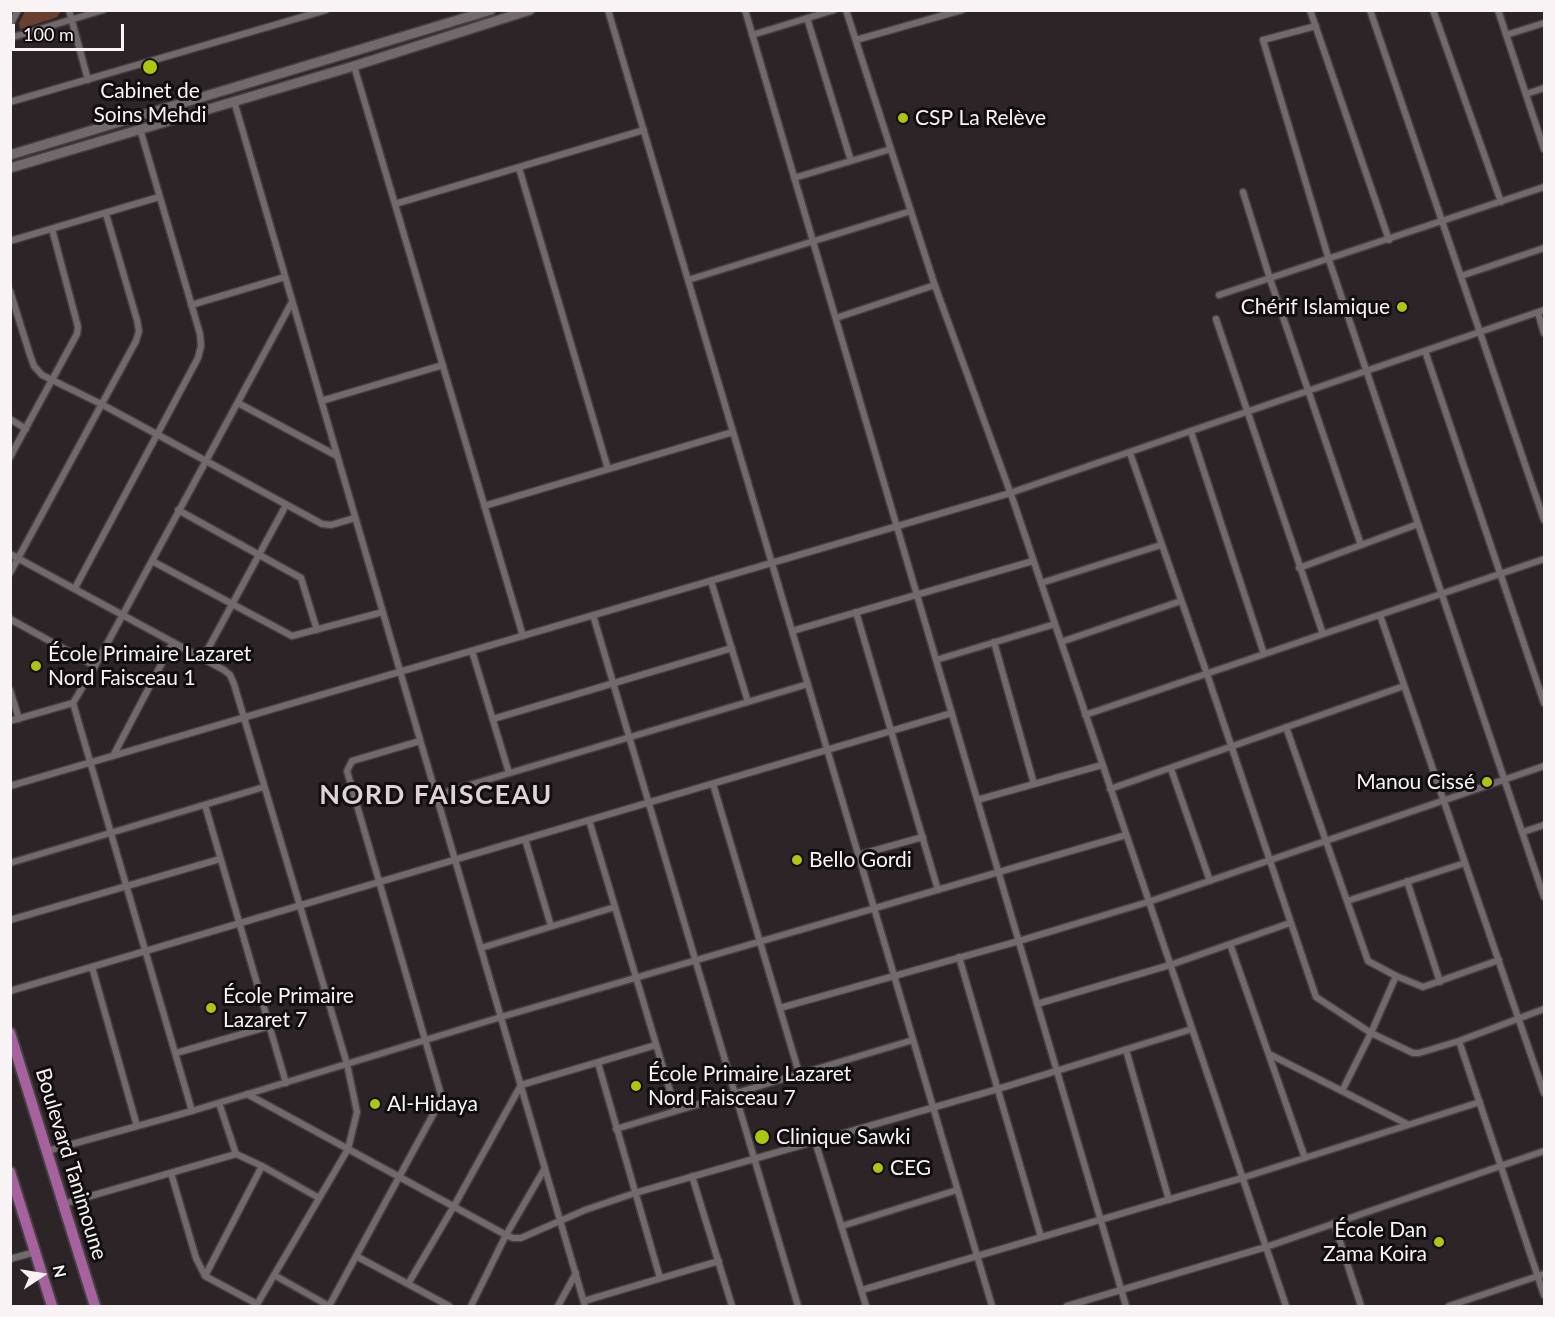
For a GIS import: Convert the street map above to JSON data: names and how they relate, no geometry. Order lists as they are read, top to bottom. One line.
{"streets":{"main road":["Boulevard Tanimoune"]},"districts":["NORD FAISCEAU"],"places":["Cabinet de Soins Mehdi","CSP La Relève","Chérif Islamique","École Primaire Lazaret Nord Faisceau 1","Manou Cissé","Bello Gordi","École Primaire Lazaret 7","École Primaire Lazaret Nord Faisceau 7","Al-Hidaya","Clinique Sawki","CEG","École Dan Zama Koira"],"scale_bar":"100 m","north":"right"}
